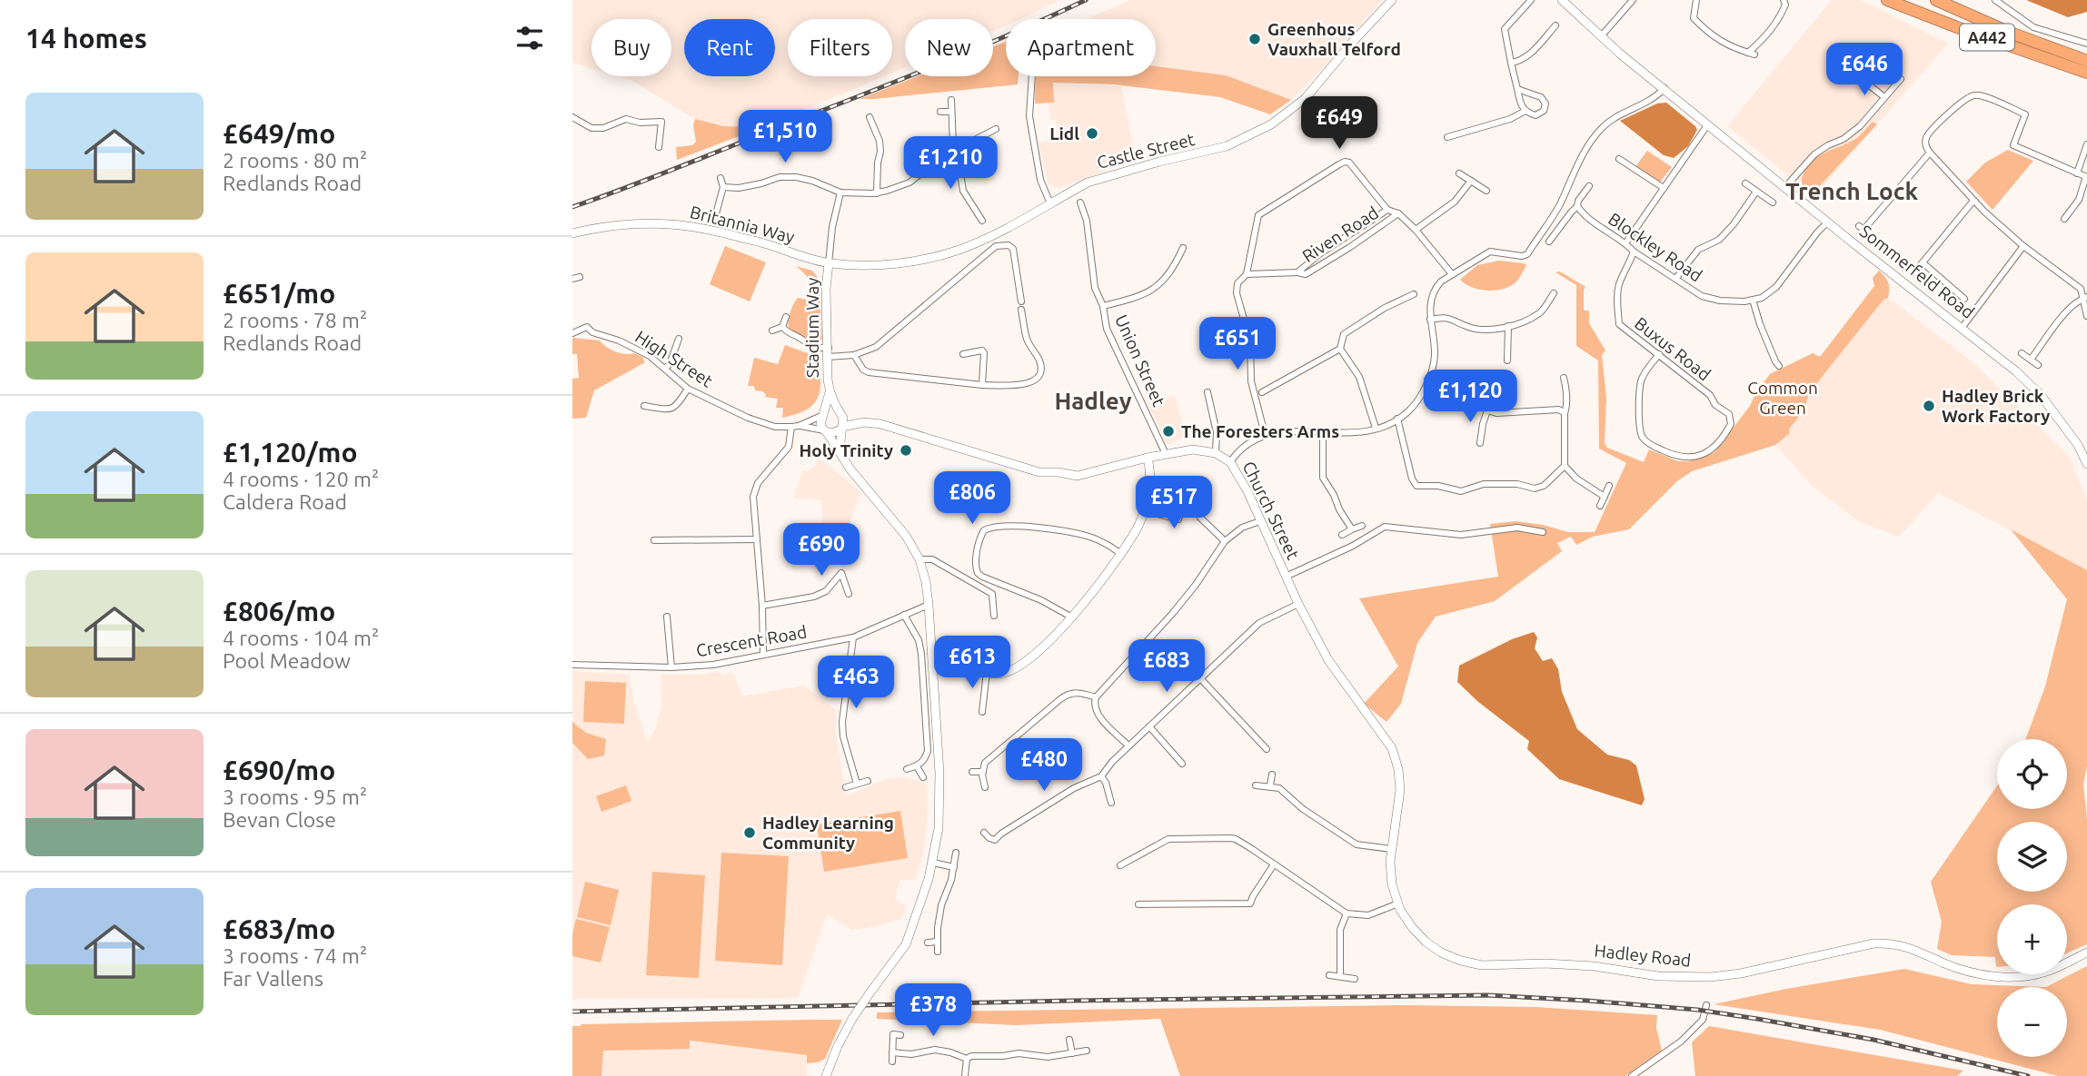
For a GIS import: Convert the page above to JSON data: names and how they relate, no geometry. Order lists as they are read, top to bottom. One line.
{"streets":{"highway":["A442"],"street":["Castle Street","Britannia Way","Riven Road","Blockley Road","Sommerfeld Road","Stadium Way","Buxus Road","High Street","Union Street","Church Street","Crescent Road","Hadley Road"]},"crossings":[["Castle Street","Britannia Way"],["Castle Street","Stadium Way"],["Britannia Way","Stadium Way"],["Blockley Road","Sommerfeld Road"],["Blockley Road","Buxus Road"],["Stadium Way","High Street"],["Stadium Way","Church Street"],["High Street","Church Street"],["Union Street","Church Street"],["Church Street","Hadley Road"]],"districts":["Trench Lock","Hadley"],"parks":["Common Green"],"places":["Greenhous Vauxhall Telford","Lidl","Hadley Brick Work Factory","The Foresters Arms","Holy Trinity","Hadley Learning Community"],"page":{"heading":"14 homes","chip":["Buy","Rent","Filters","New","Apartment"],"price":["£646","£649","£1,510","£1,210","£651","£1,120","£806","£517","£690","£613","£683","£463","£480","£378"],"list":[{"name":"£649/mo","note":"2 rooms · 80 m² · Redlands Road"},{"name":"£651/mo","note":"2 rooms · 78 m² · Redlands Road"},{"name":"£1,120/mo","note":"4 rooms · 120 m² · Caldera Road"},{"name":"£806/mo","note":"4 rooms · 104 m² · Pool Meadow"},{"name":"£690/mo","note":"3 rooms · 95 m² · Bevan Close"},{"name":"£683/mo","note":"3 rooms · 74 m² · Far Vallens"}],"map_buttons":["+","−"]}}
